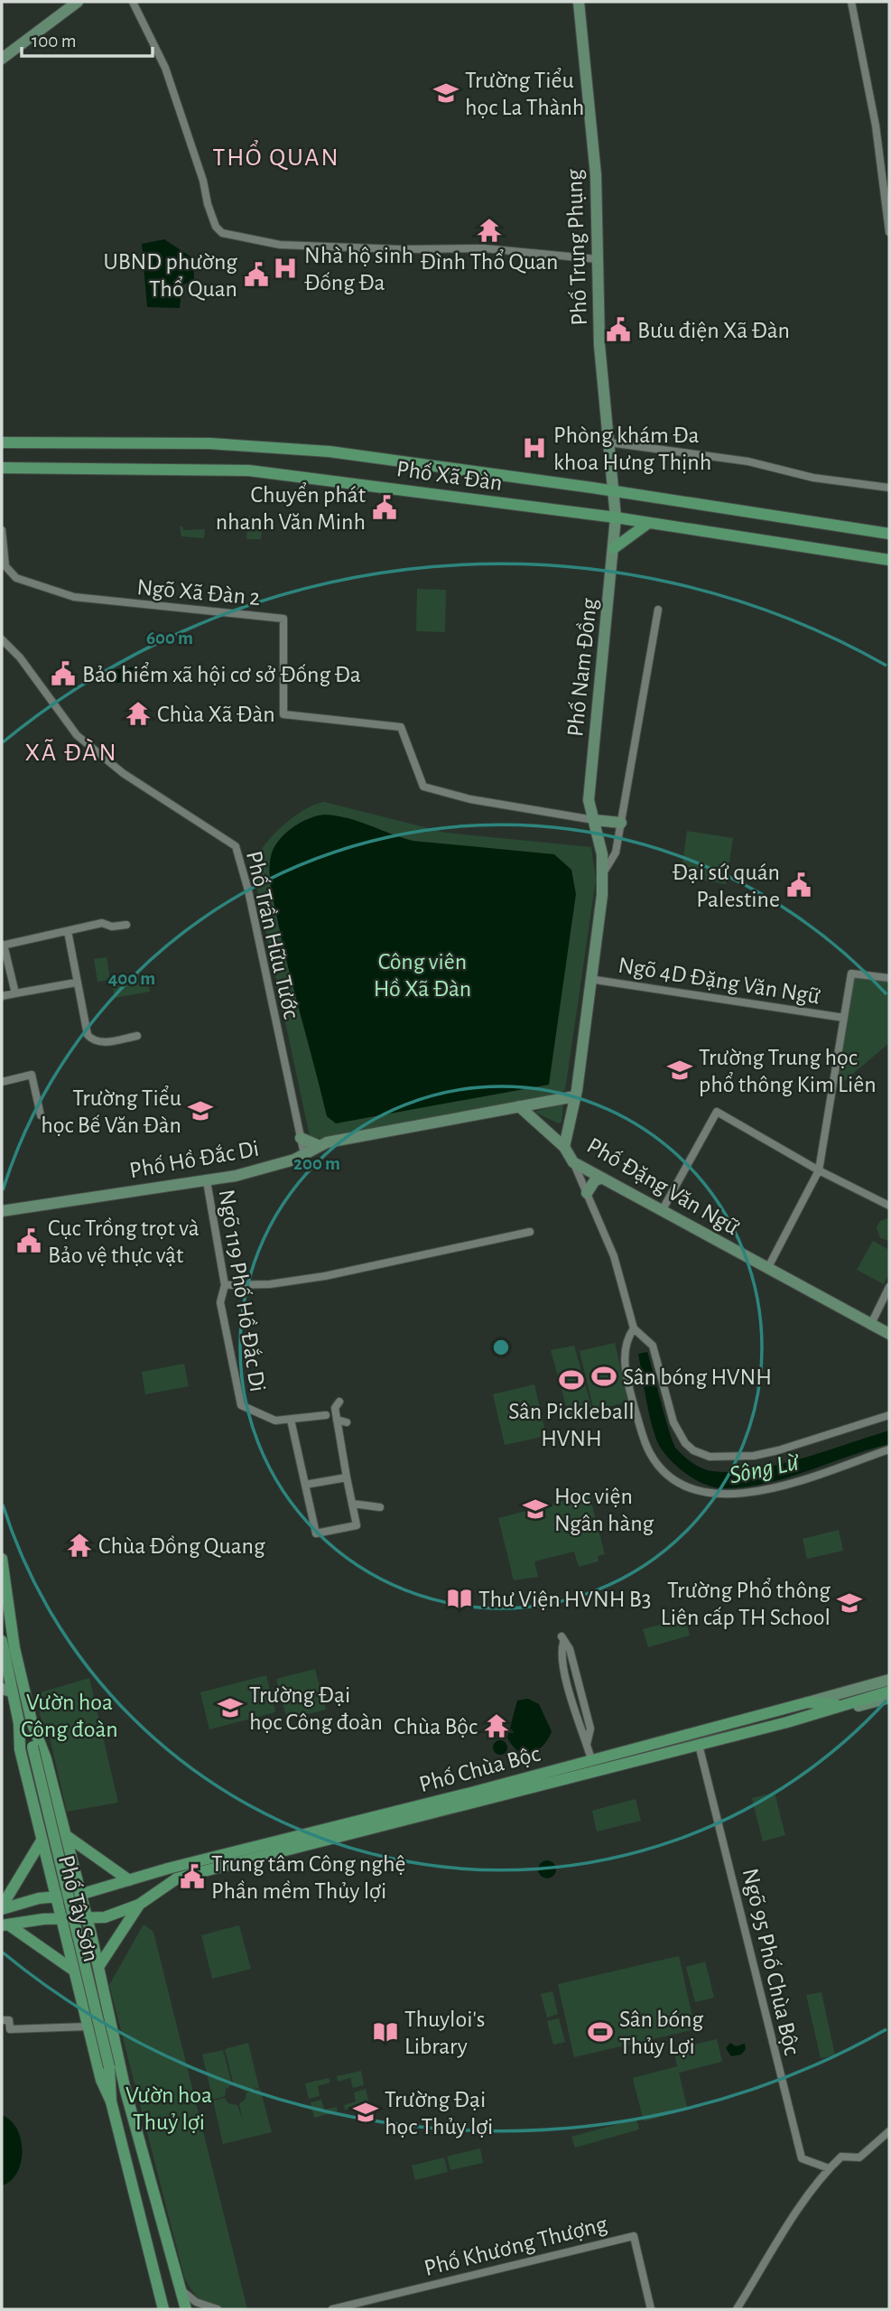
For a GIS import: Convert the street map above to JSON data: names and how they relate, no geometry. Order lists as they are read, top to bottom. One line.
{"streets":{"main road":["Phố Xã Đàn","Phố Chùa Bộc","Phố Tây Sơn"],"street":["Phố Trung Phụng","Ngõ Xã Đàn 2","Phố Nam Đồng","Phố Trần Hữu Tước","Ngõ 4D Đặng Văn Ngữ","Phố Hồ Đắc Di","Phố Đặng Văn Ngữ","Ngõ 119 Phố Hồ Đắc Di","Ngõ 95 Phố Chùa Bộc","Phố Khương Thượng"]},"crossings":[["Phố Trung Phụng","Phố Xã Đàn"],["Phố Trung Phụng","Phố Nam Đồng"],["Phố Xã Đàn","Phố Nam Đồng"],["Ngõ Xã Đàn 2","Phố Nam Đồng"],["Ngõ Xã Đàn 2","Phố Đặng Văn Ngữ"],["Phố Nam Đồng","Phố Đặng Văn Ngữ"],["Phố Trần Hữu Tước","Phố Hồ Đắc Di"],["Ngõ 4D Đặng Văn Ngữ","Phố Đặng Văn Ngữ"],["Phố Hồ Đắc Di","Phố Đặng Văn Ngữ"],["Phố Hồ Đắc Di","Ngõ 119 Phố Hồ Đắc Di"],["Phố Chùa Bộc","Phố Tây Sơn"],["Phố Chùa Bộc","Ngõ 95 Phố Chùa Bộc"]],"districts":["THỔ QUAN","XÃ ĐÀN"],"water":["Sông Lừ"],"parks":["Công viên Hồ Xã Đàn","Vườn hoa Công đoàn","Vườn hoa Thuỷ lợi"],"places":{"school or university":["Trường Tiểu học La Thành","Trường Trung học phổ thông Kim Liên","Trường Tiểu học Bế Văn Đàn","Học viện Ngân hàng","Trường Phổ thông Liên cấp TH School","Trường Đại học Công đoàn","Trường Đại học Thủy lợi"],"temple":["Đình Thổ Quan","Chùa Xã Đàn","Chùa Đồng Quang","Chùa Bộc"],"hospital":["Nhà hộ sinh Đống Đa","Phòng khám Đa khoa Hưng Thịnh"],"public building":["UBND phường Thổ Quan","Bưu điện Xã Đàn","Chuyển phát nhanh Văn Minh","Bảo hiểm xã hội cơ sở Đống Đa","Đại sứ quán Palestine","Cục Trồng trọt và Bảo vệ thực vật","Trung tâm Công nghệ Phần mềm Thủy lợi"],"sports":["Sân bóng HVNH","Sân Pickleball HVNH","Sân bóng Thủy Lợi"],"library":["Thư Viện HVNH B3","Thuyloi's Library"]},"scale_bar":"100 m","rings":["600 m","400 m","200 m"]}
